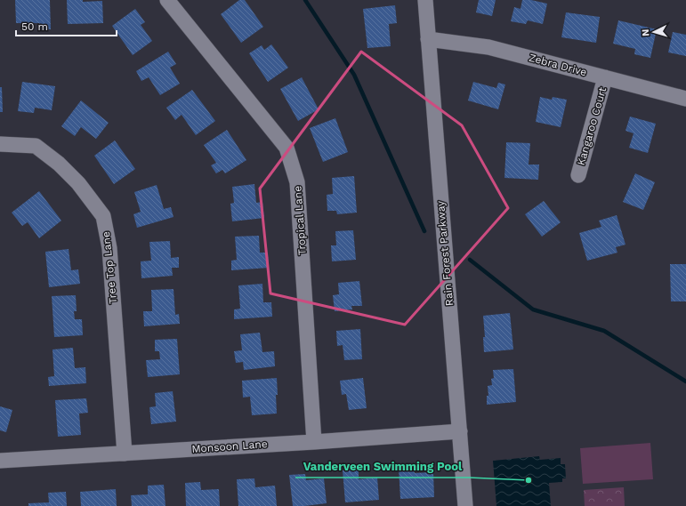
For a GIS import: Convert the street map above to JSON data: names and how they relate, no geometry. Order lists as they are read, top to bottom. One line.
{"streets":{"street":["Zebra Drive","Kangaroo Court","Tropical Lane","Rain Forest Parkway","Tree Top Lane","Monsoon Lane"]},"crossings":[["Zebra Drive","Kangaroo Court"],["Zebra Drive","Rain Forest Parkway"],["Tropical Lane","Monsoon Lane"],["Rain Forest Parkway","Monsoon Lane"],["Tree Top Lane","Monsoon Lane"]],"places":["Vanderveen Swimming Pool"],"scale_bar":"50 m","north":"left"}
